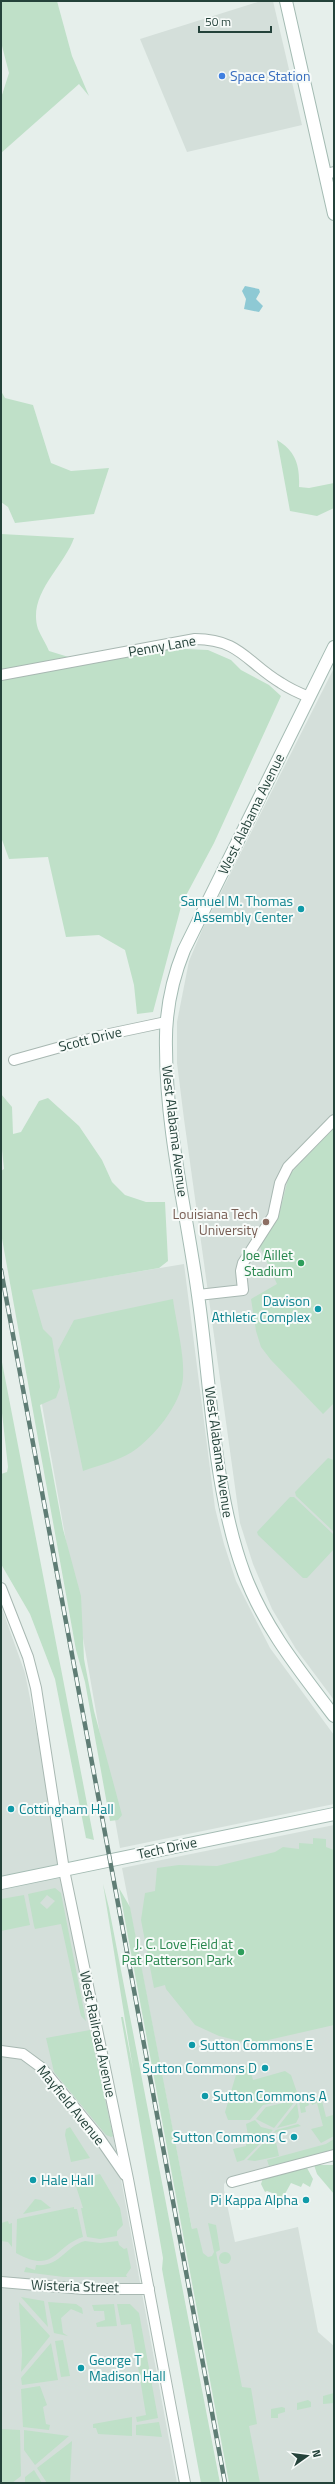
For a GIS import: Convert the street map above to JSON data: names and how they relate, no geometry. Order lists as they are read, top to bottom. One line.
{"streets":{"main road":["West Alabama Avenue","Tech Drive"],"street":["Penny Lane","Scott Drive","West Railroad Avenue","Mayfield Avenue","Wisteria Street"]},"crossings":[["Penny Lane","West Alabama Avenue"],["West Alabama Avenue","Scott Drive"],["Tech Drive","West Railroad Avenue"],["West Railroad Avenue","Mayfield Avenue"],["West Railroad Avenue","Wisteria Street"]],"places":["Space Station","Samuel M. Thomas Assembly Center","Louisiana Tech University","Joe Aillet Stadium","Davison Athletic Complex","Cottingham Hall","J. C. Love Field at Pat Patterson Park","Sutton Commons E","Sutton Commons D","Sutton Commons A","Sutton Commons C","Hale Hall","Pi Kappa Alpha","George T Madison Hall"],"scale_bar":"50 m","north":"right"}
